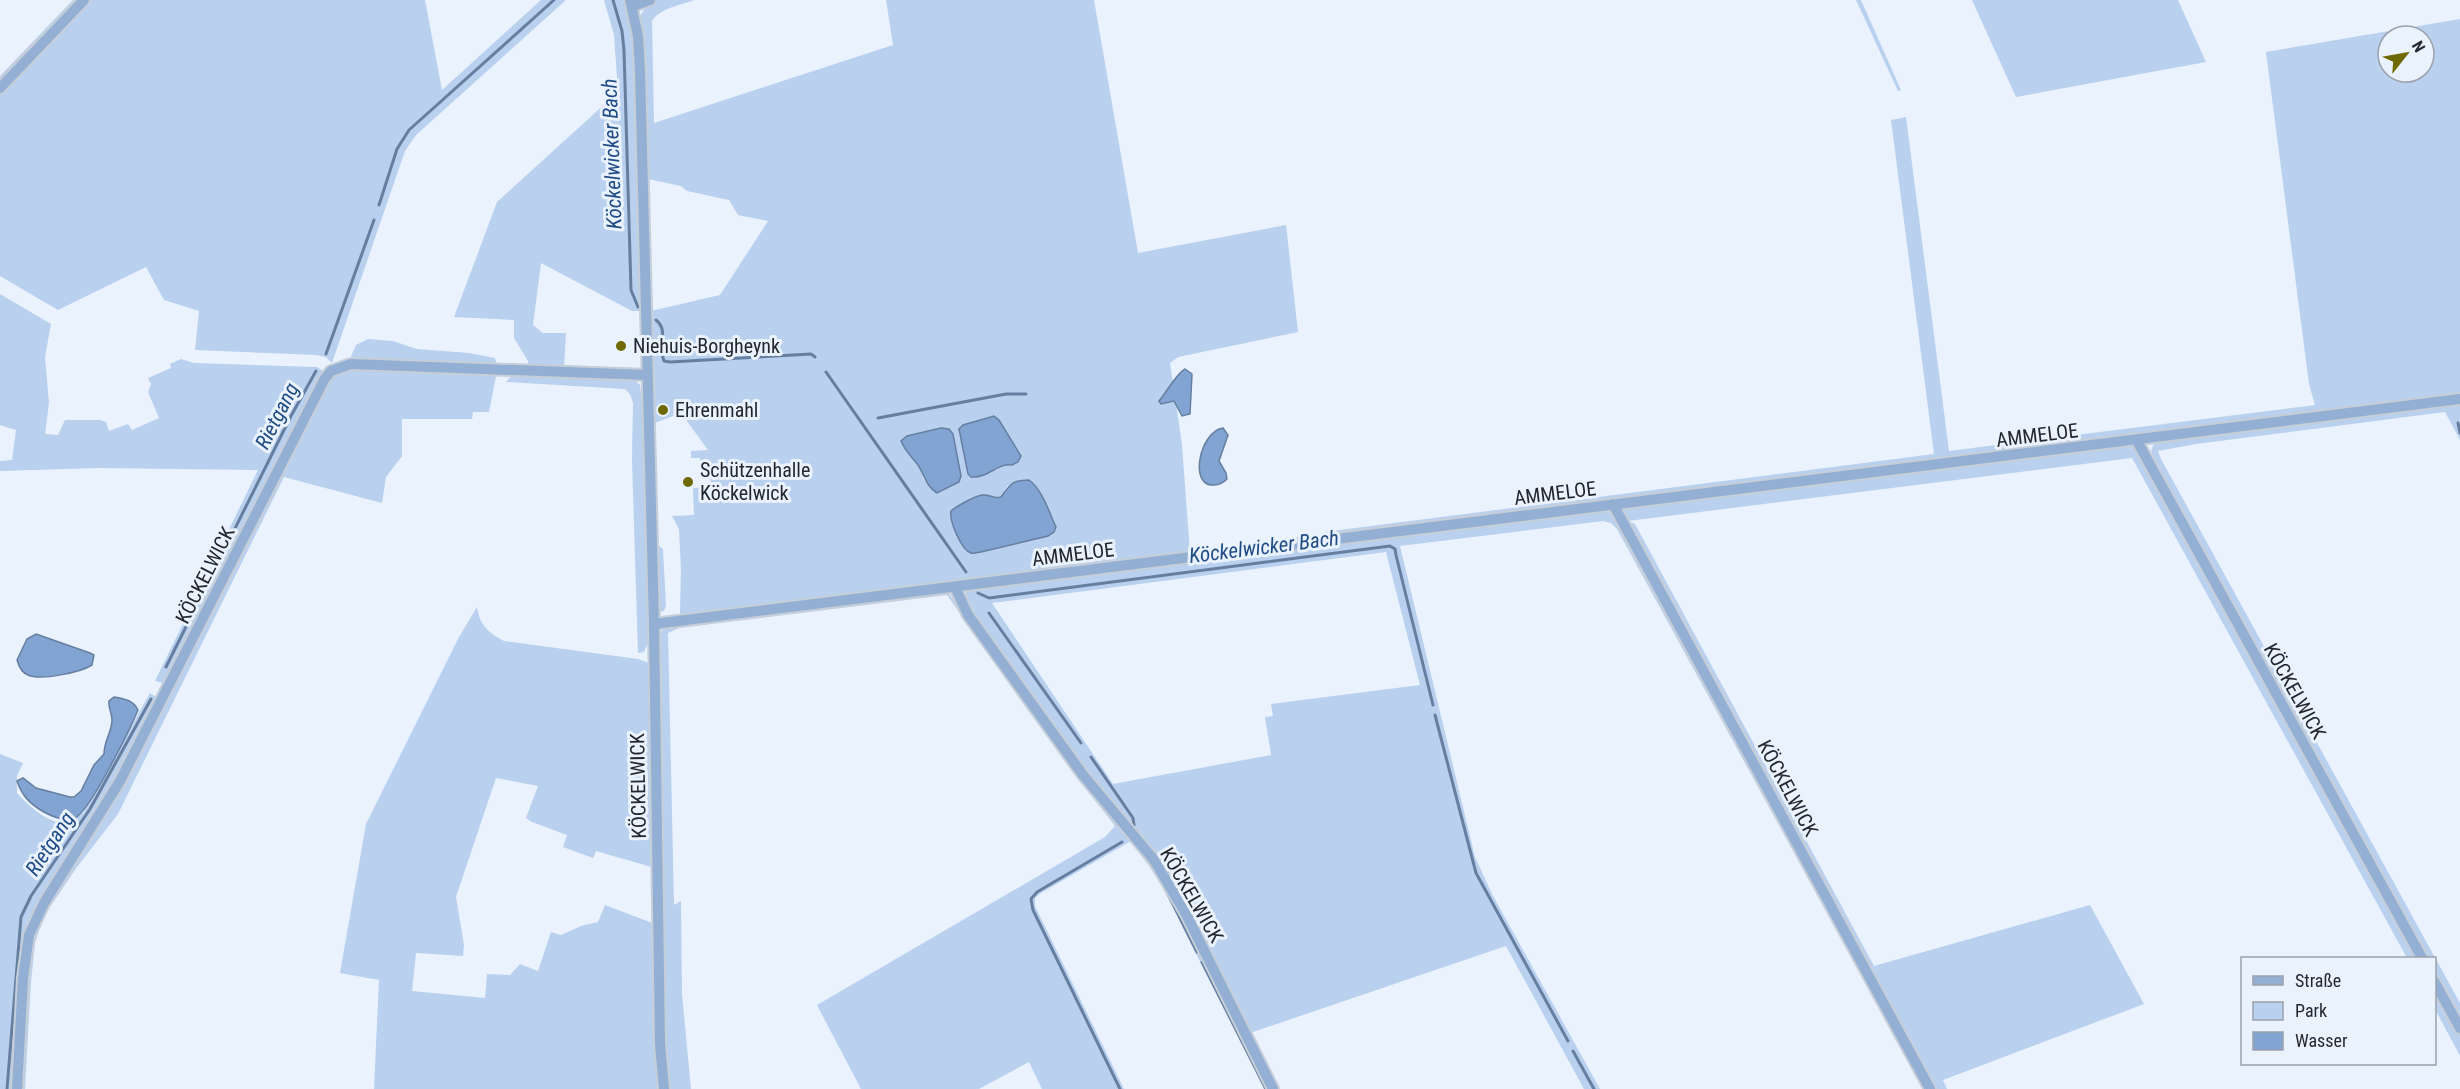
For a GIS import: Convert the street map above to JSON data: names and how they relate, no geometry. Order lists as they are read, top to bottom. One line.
{"streets":{"street":["AMMELOE","KÖCKELWICK"]},"crossings":[["AMMELOE","KÖCKELWICK"]],"water":["Köckelwicker Bach","Rietgang"],"places":["Niehuis-Borgheynk","Ehrenmahl","Schützenhalle Köckelwick"],"legend":["Straße","Park","Wasser"],"north":"top right"}
